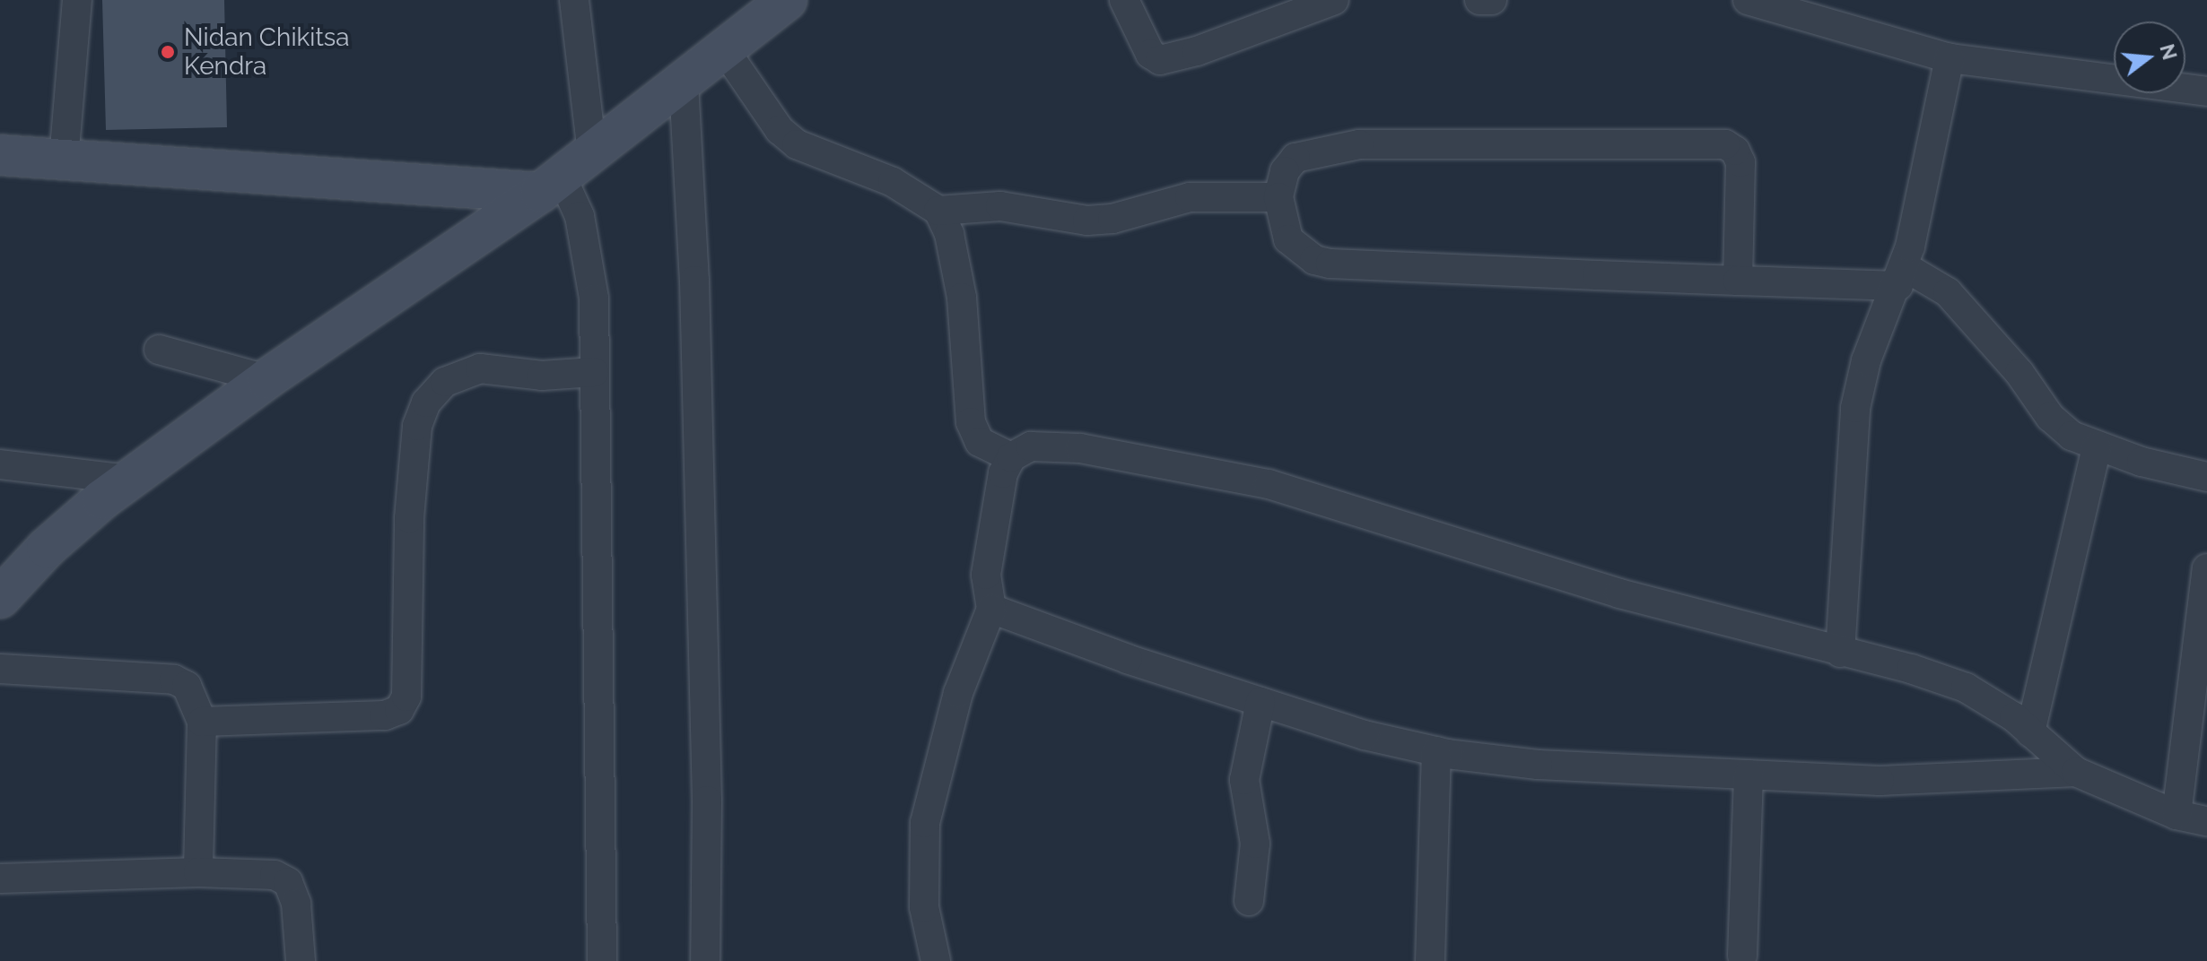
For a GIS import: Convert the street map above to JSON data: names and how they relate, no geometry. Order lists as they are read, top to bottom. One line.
{"places":["Nidan Chikitsa Kendra"],"north":"right"}
